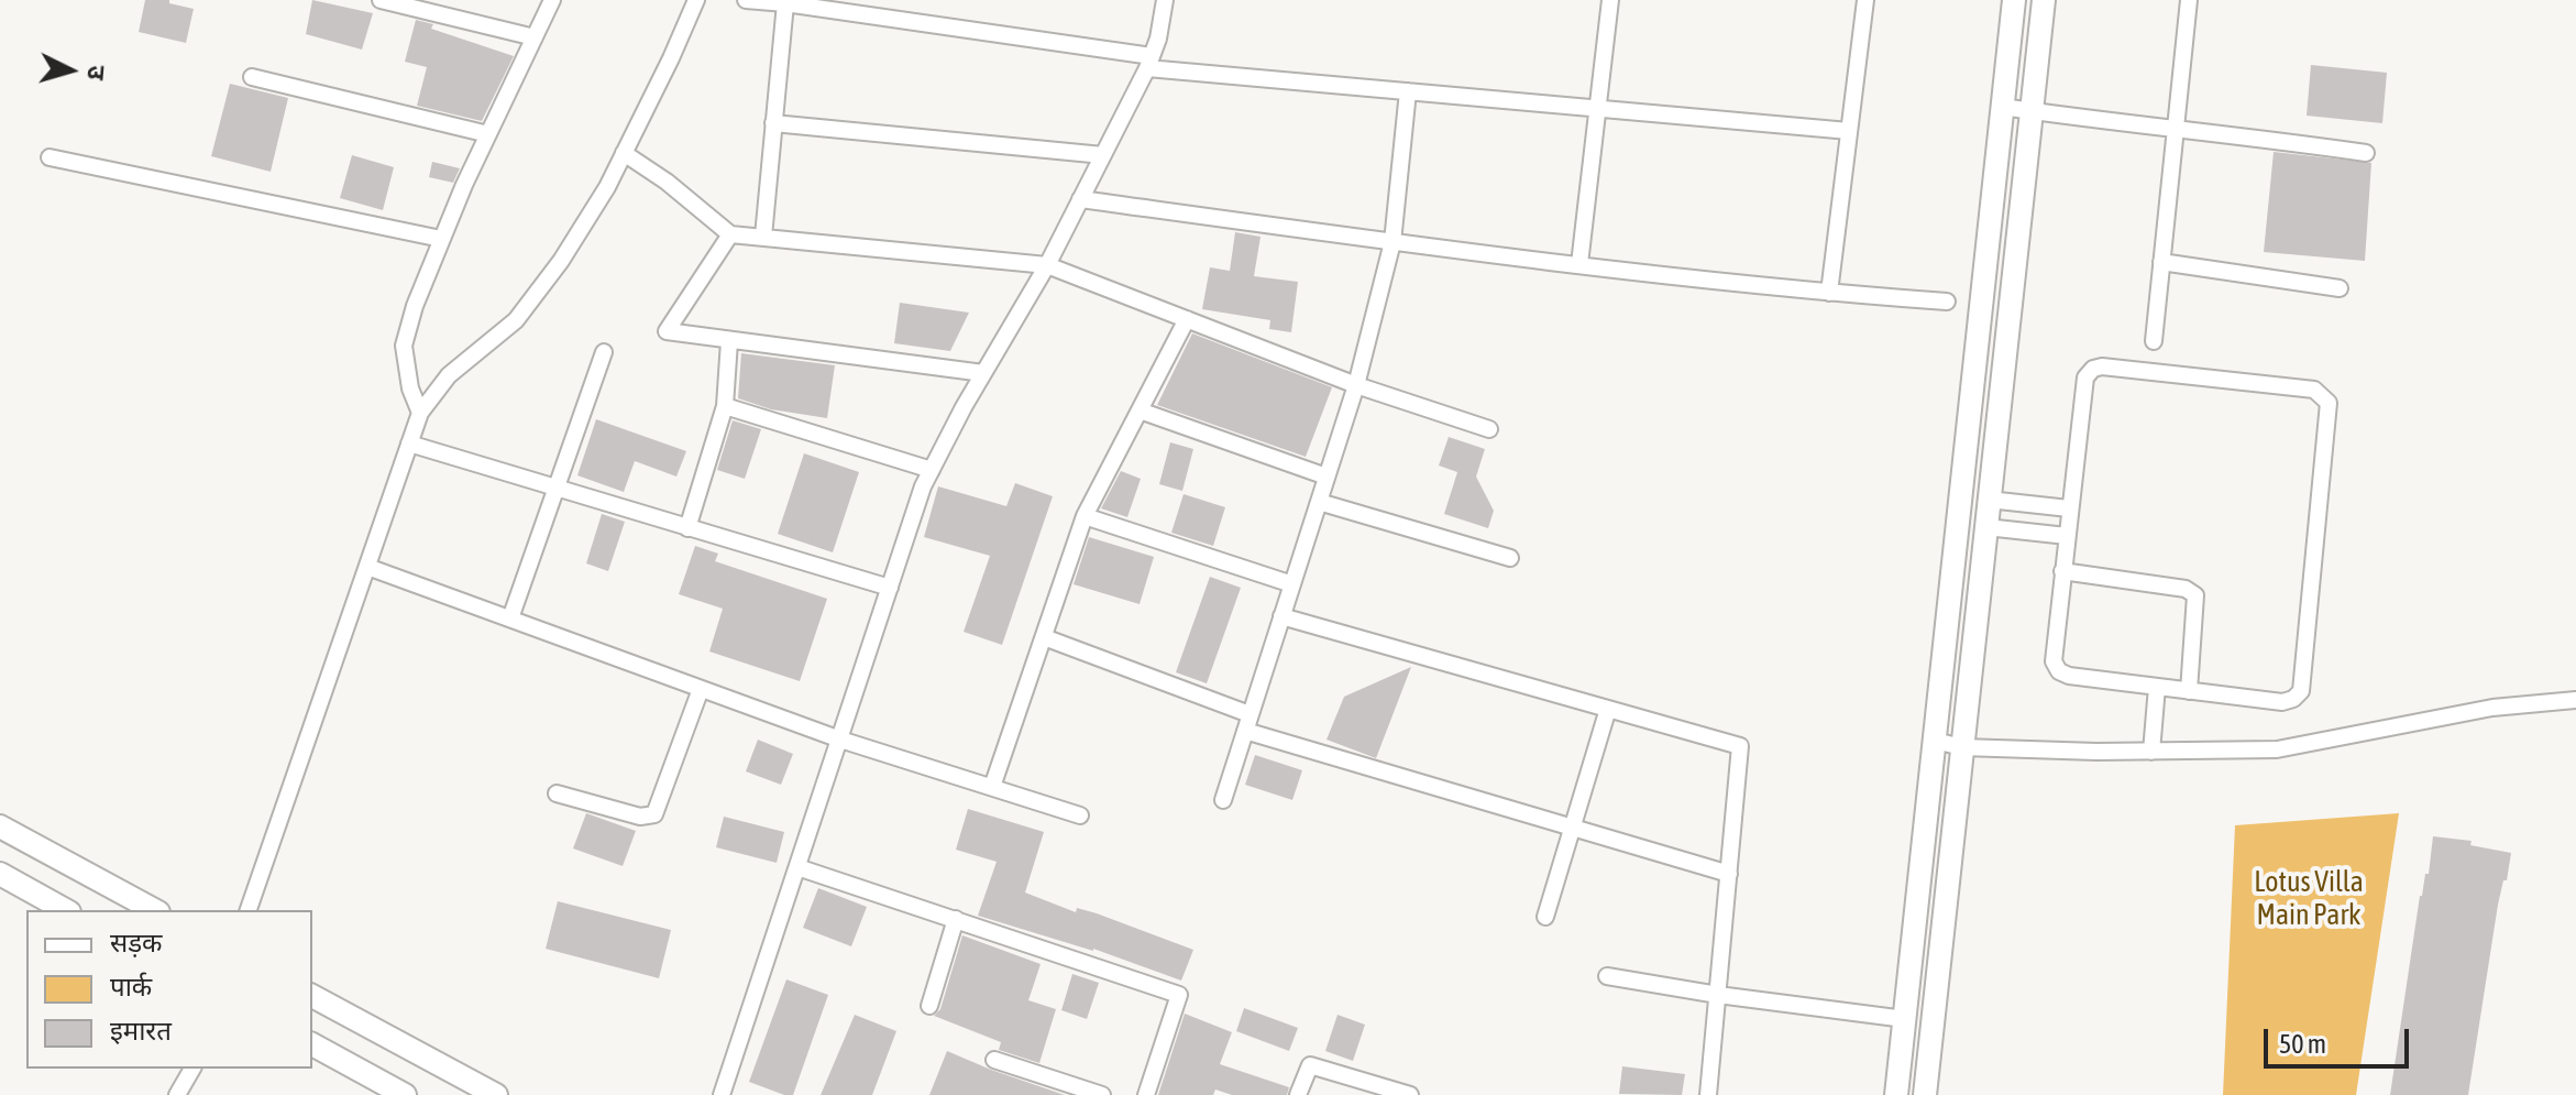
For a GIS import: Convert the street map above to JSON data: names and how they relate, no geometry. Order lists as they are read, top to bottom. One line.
{"parks":["Lotus Villa Main Park"],"legend":["सड़क","पार्क","इमारत"],"scale_bar":"50 m","north":"right"}
